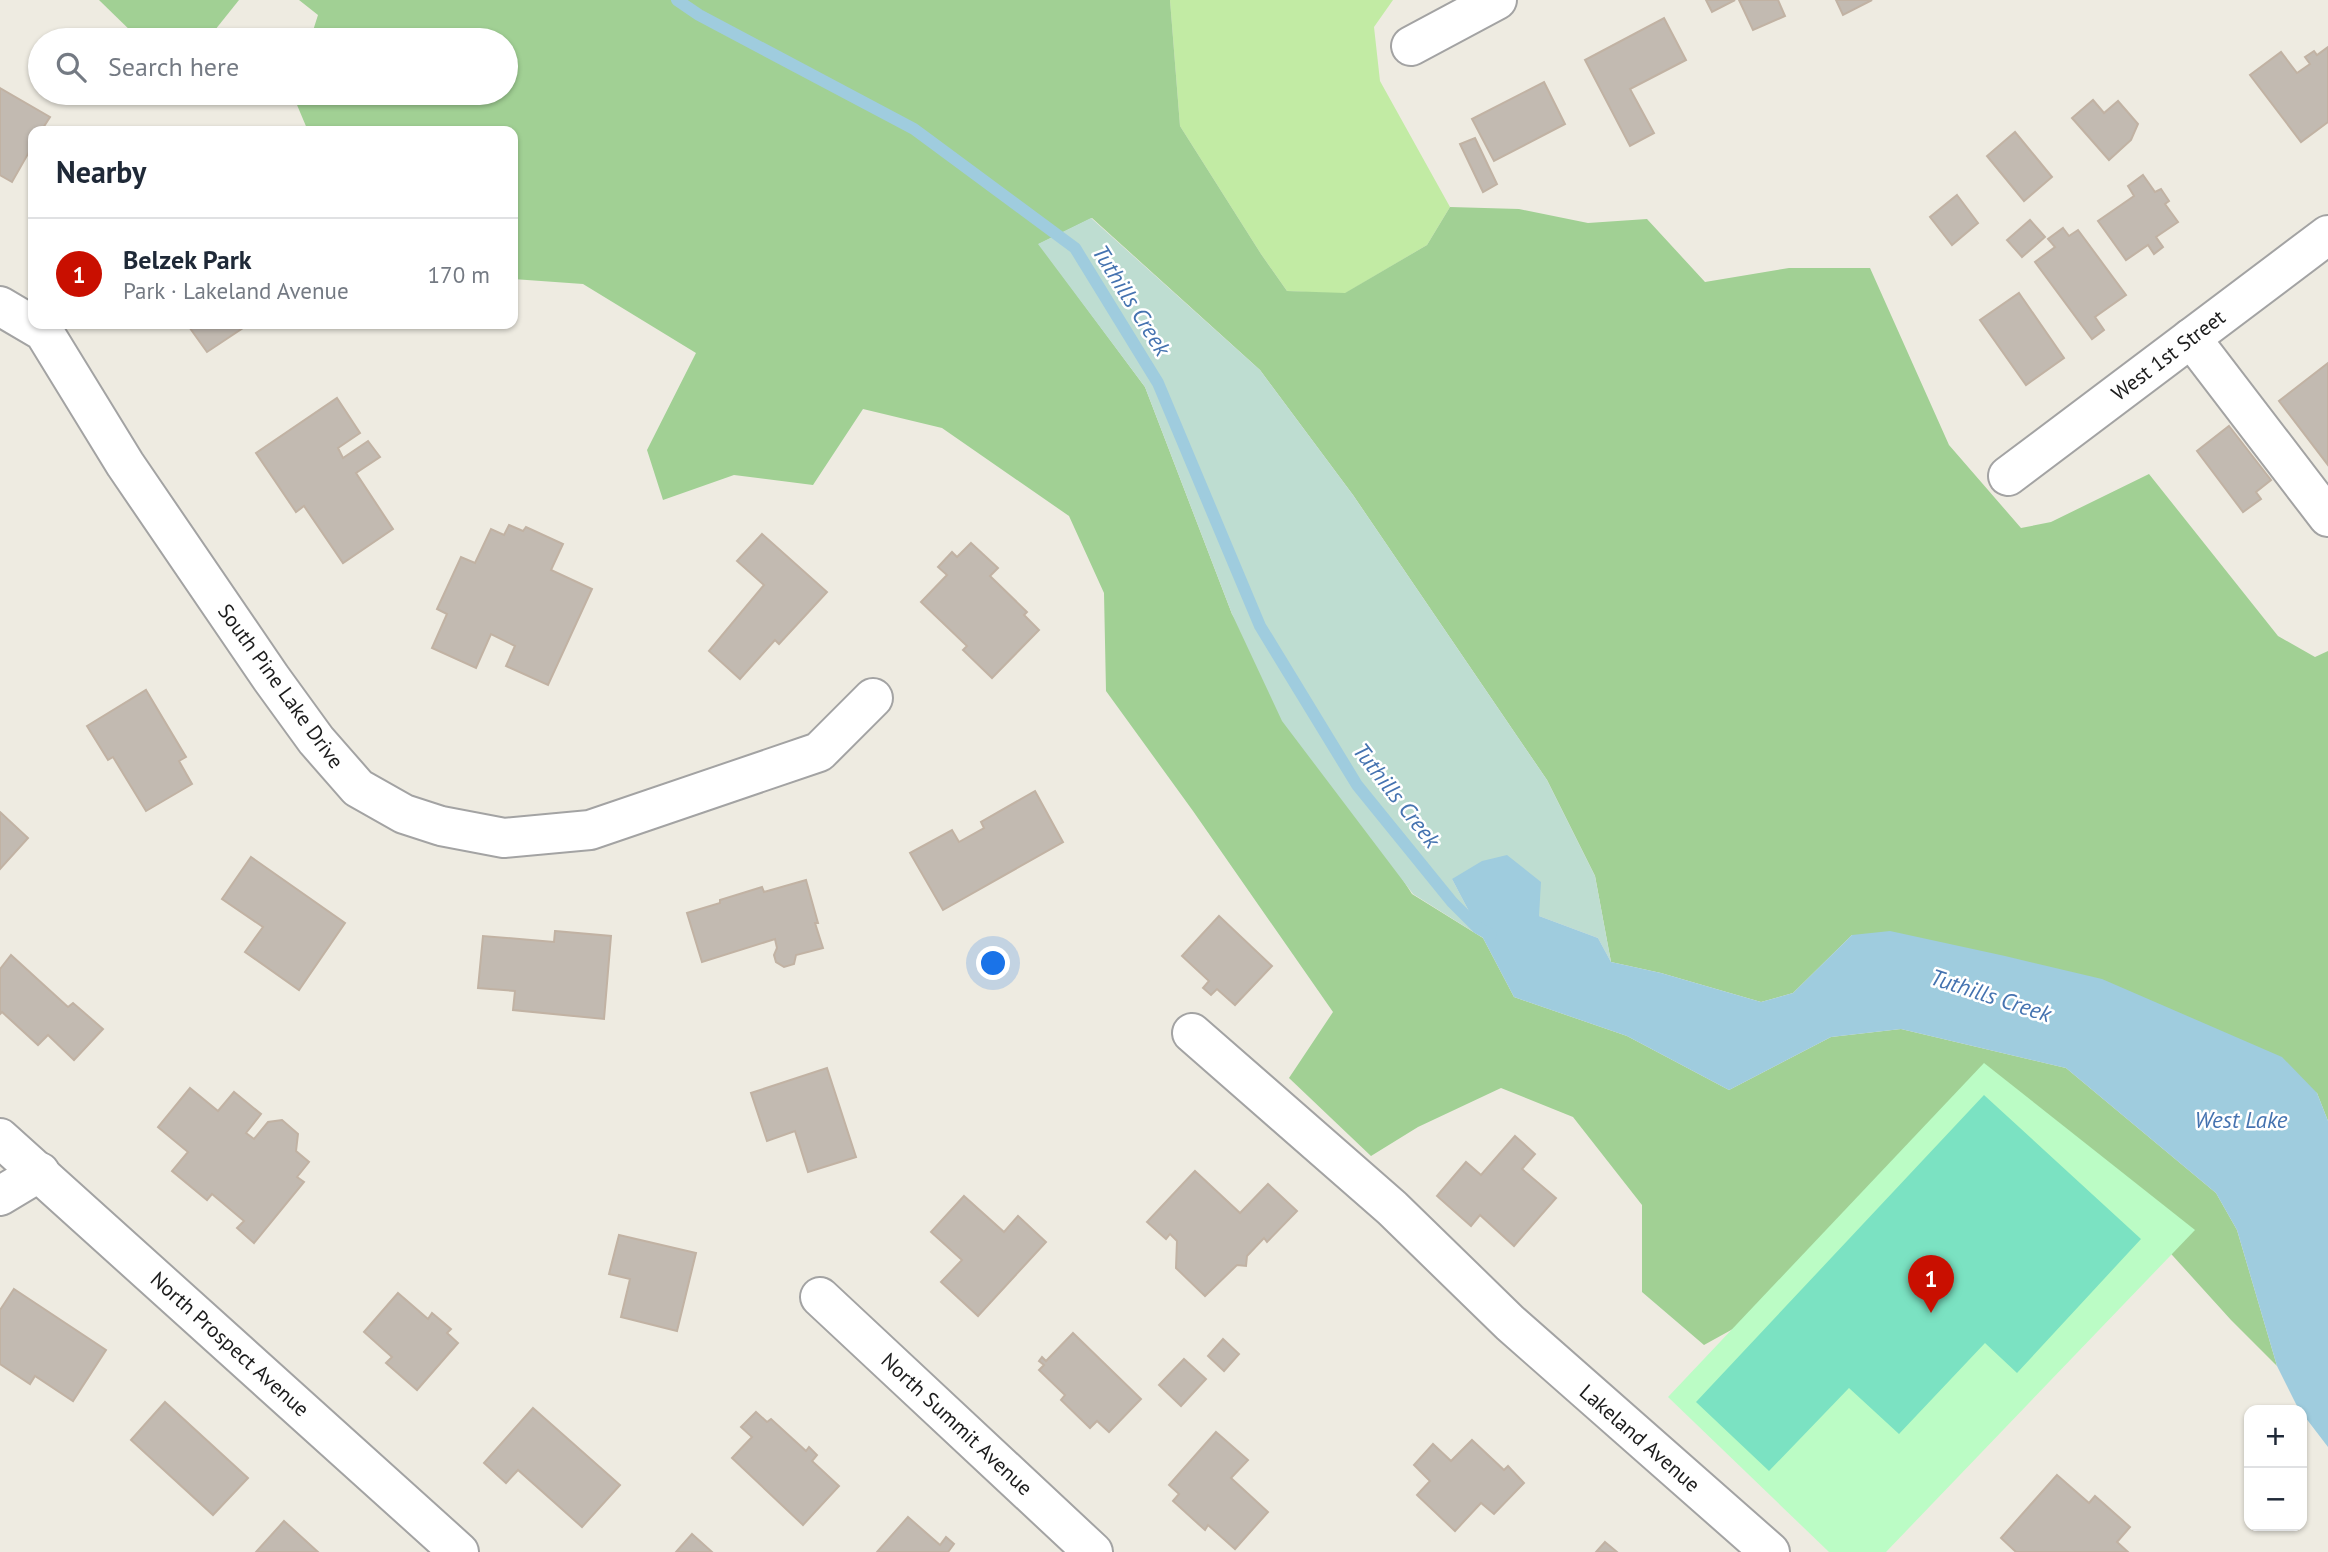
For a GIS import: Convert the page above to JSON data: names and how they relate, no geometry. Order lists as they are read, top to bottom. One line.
{"streets":{"street":["West 1st Street","South Pine Lake Drive","North Prospect Avenue","North Summit Avenue","Lakeland Avenue"]},"water":["Tuthills Creek","West Lake"],"page":{"search":"Search here","heading":"Nearby","list":[{"mark":"1","name":"Belzek Park","note":"Park · Lakeland Avenue","value":"170 m"}],"pins":"1","map_buttons":["+","−"]}}
